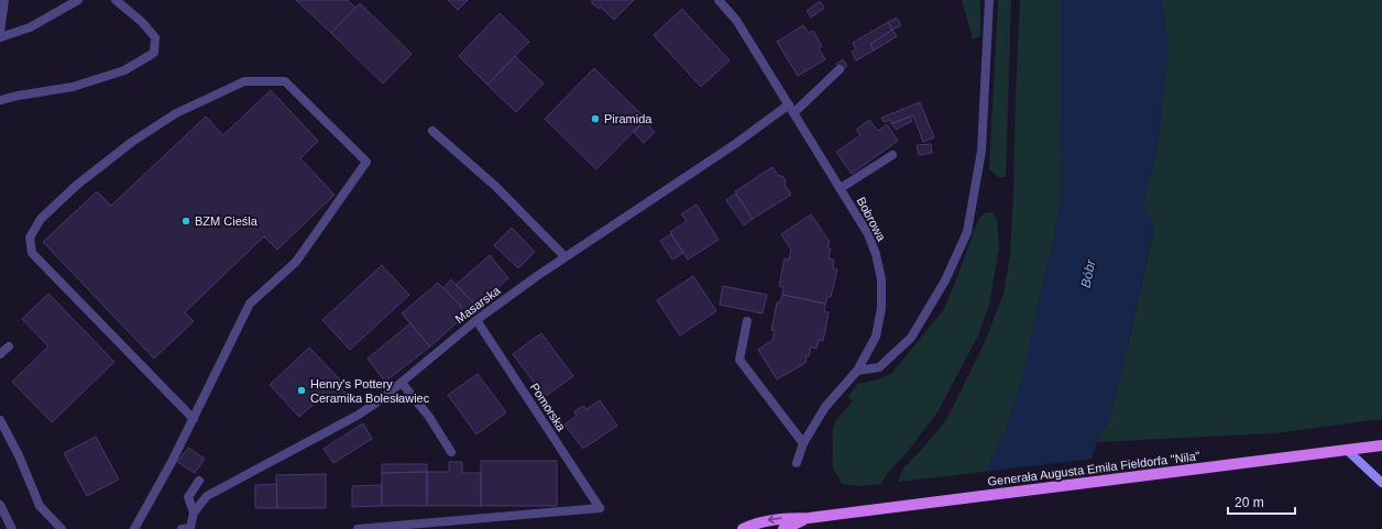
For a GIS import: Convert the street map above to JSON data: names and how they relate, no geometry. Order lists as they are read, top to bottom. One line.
{"streets":{"main road":["Generała Augusta Emila Fieldorfa \"Nila\""],"street":["Bobrowa","Masarska","Pomorska"]},"crossings":[["Bobrowa","Masarska"],["Masarska","Pomorska"]],"water":["Bóbr"],"places":["Piramida","BZM Cieśla","Henry's Pottery Ceramika Bolesławiec"],"scale_bar":"20 m"}
